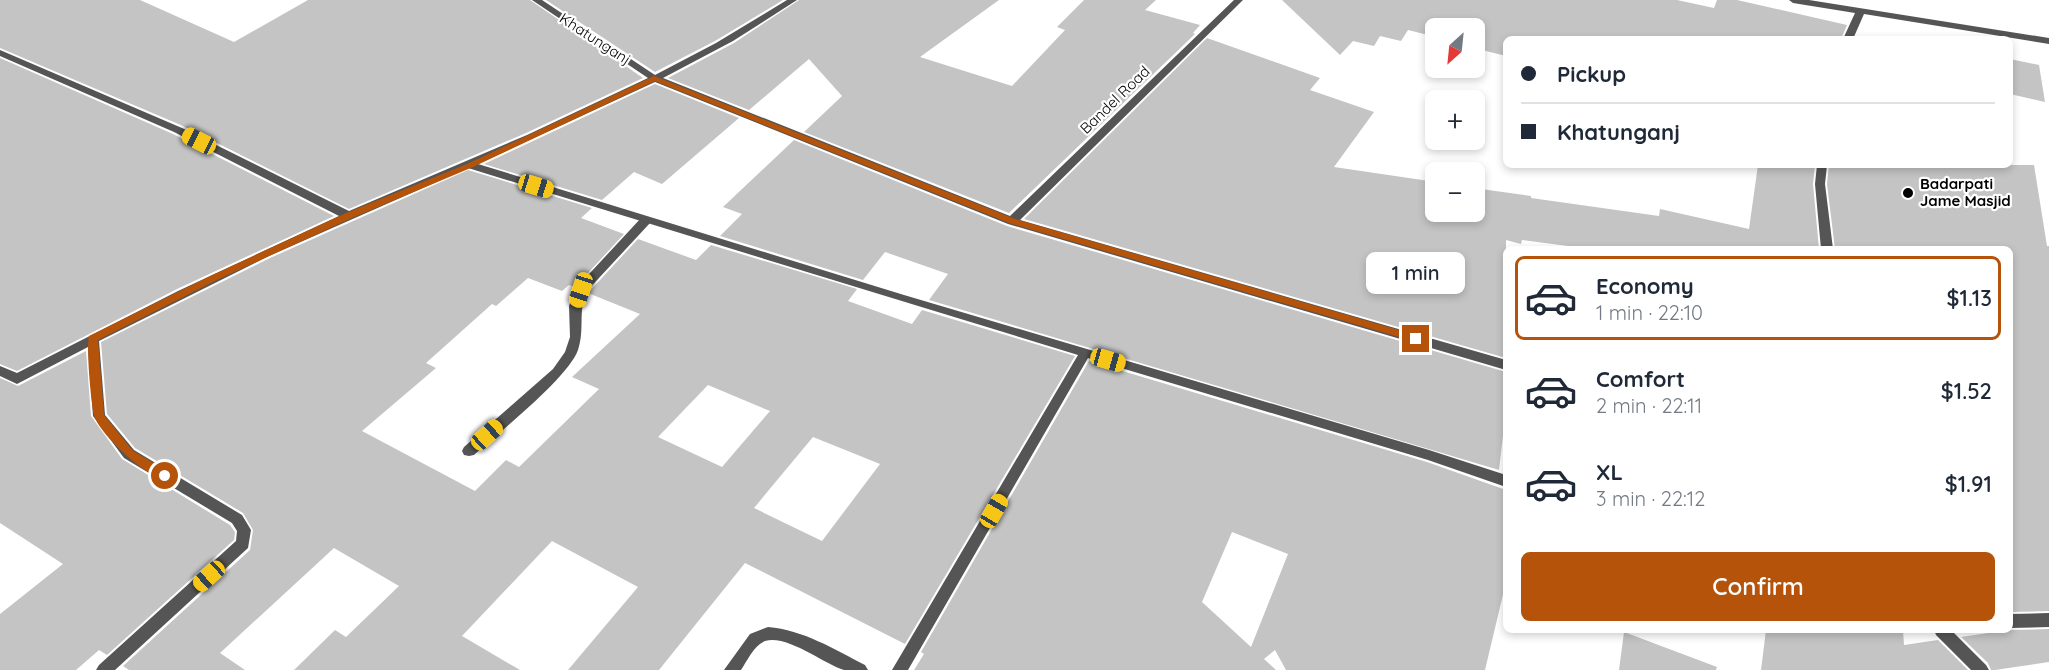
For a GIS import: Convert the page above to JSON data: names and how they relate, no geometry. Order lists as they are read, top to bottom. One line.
{"streets":{"street":["Khatunganj","Bandel Road"]},"crossings":[["Khatunganj","Bandel Road"]],"places":["Badarpati Jame Masjid"],"north":"bottom left","page":{"map_buttons":["+","−"],"banner":["Pickup","Khatunganj"],"bubble":"1 min","list":[{"name":"Economy","note":"1 min · 22:10","value":"$1.13"},{"name":"Comfort","note":"2 min · 22:11","value":"$1.52"},{"name":"XL","note":"3 min · 22:12","value":"$1.91"}],"buttons":"Confirm"}}
